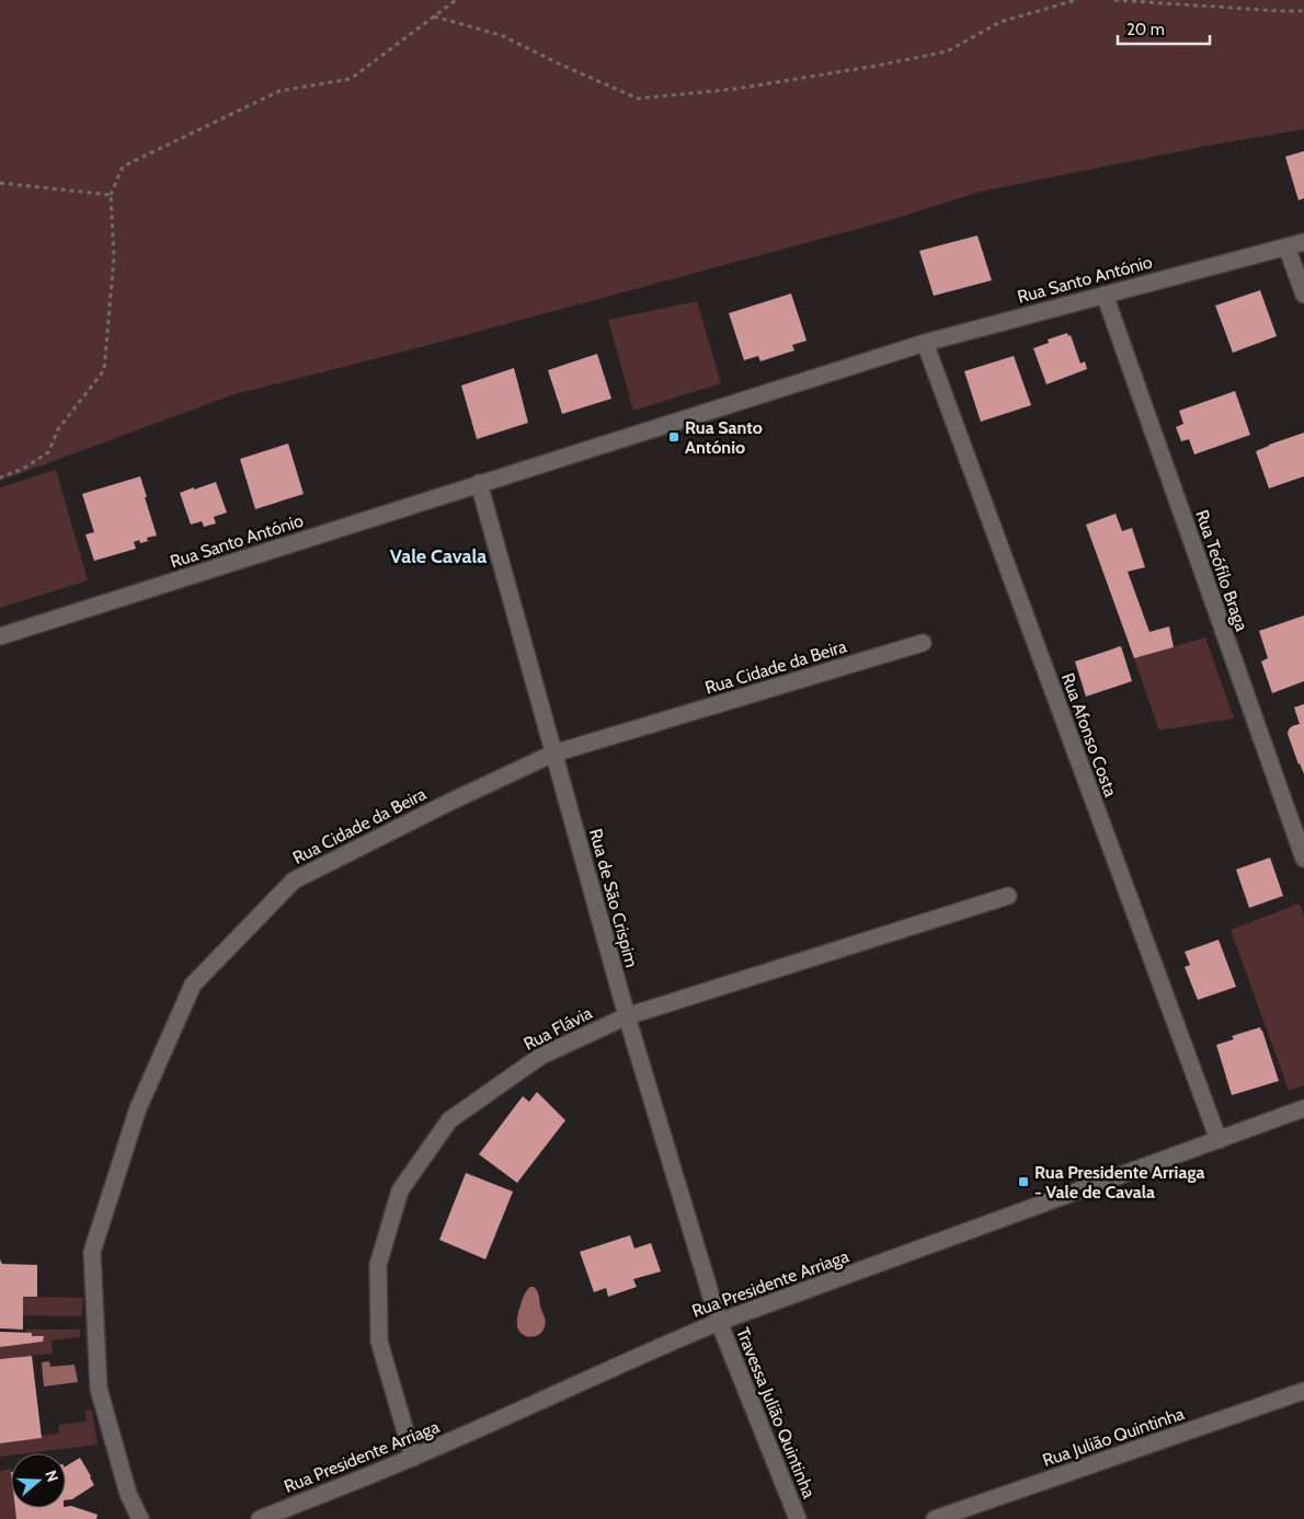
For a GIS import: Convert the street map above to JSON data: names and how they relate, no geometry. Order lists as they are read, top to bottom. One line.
{"streets":{"street":["Rua Santo António","Rua Teófilo Braga","Rua Cidade da Beira","Rua Afonso Costa","Rua de São Crispim","Rua Flávia","Rua Presidente Arriaga","Travessa Julião Quintinha","Rua Julião Quintinha"]},"crossings":[["Rua Santo António","Rua Teófilo Braga"],["Rua Santo António","Rua Afonso Costa"],["Rua Santo António","Rua de São Crispim"],["Rua Cidade da Beira","Rua de São Crispim"],["Rua Afonso Costa","Rua Presidente Arriaga"],["Rua de São Crispim","Rua Flávia"],["Rua de São Crispim","Rua Presidente Arriaga"],["Rua de São Crispim","Travessa Julião Quintinha"],["Rua Flávia","Rua Presidente Arriaga"],["Rua Presidente Arriaga","Travessa Julião Quintinha"]],"districts":["Vale Cavala"],"places":{"transit":["Rua Santo António","Rua Presidente Arriaga - Vale de Cavala"]},"scale_bar":"20 m","north":"right"}
